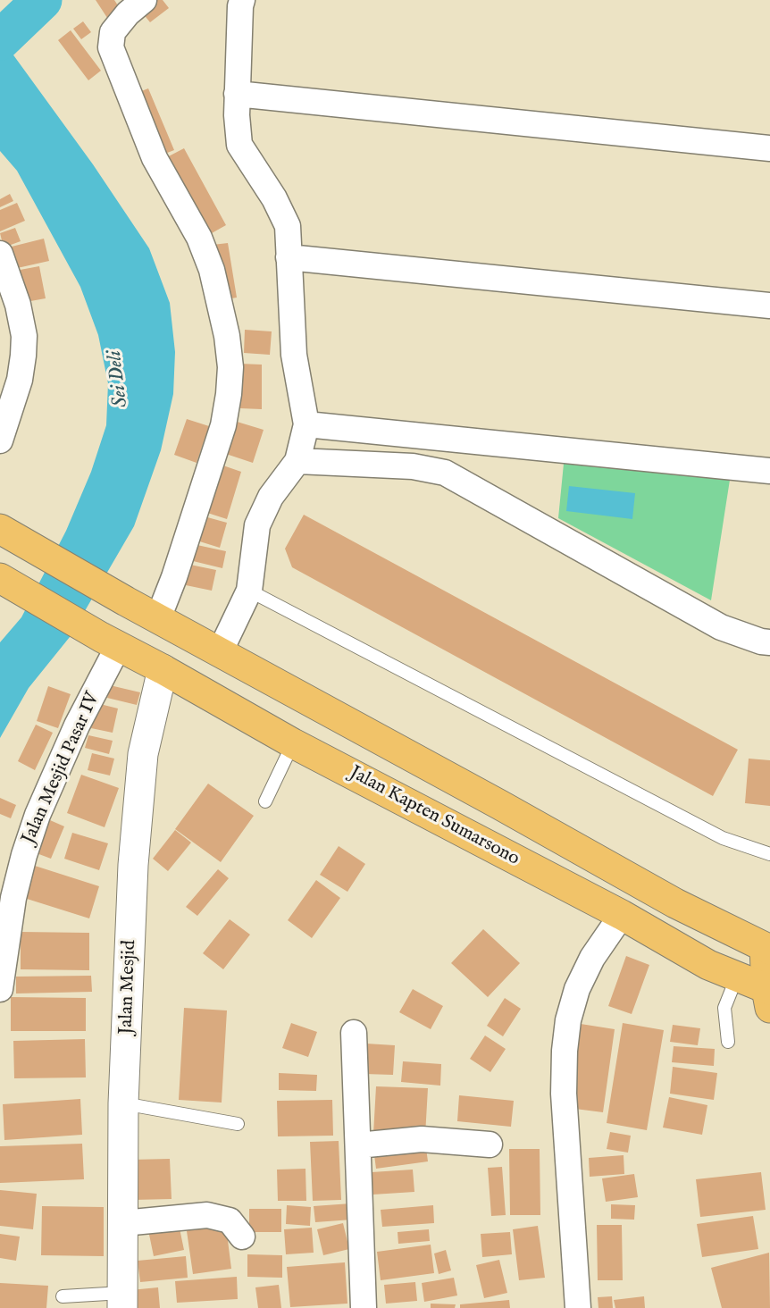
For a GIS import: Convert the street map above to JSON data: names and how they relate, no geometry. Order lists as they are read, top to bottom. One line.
{"streets":{"main road":["Jalan Kapten Sumarsono"],"street":["Jalan Mesjid Pasar IV","Jalan Mesjid"]},"crossings":[["Jalan Mesjid Pasar IV","Jalan Kapten Sumarsono"],["Jalan Kapten Sumarsono","Jalan Mesjid"]],"water":["Sei Deli"]}
